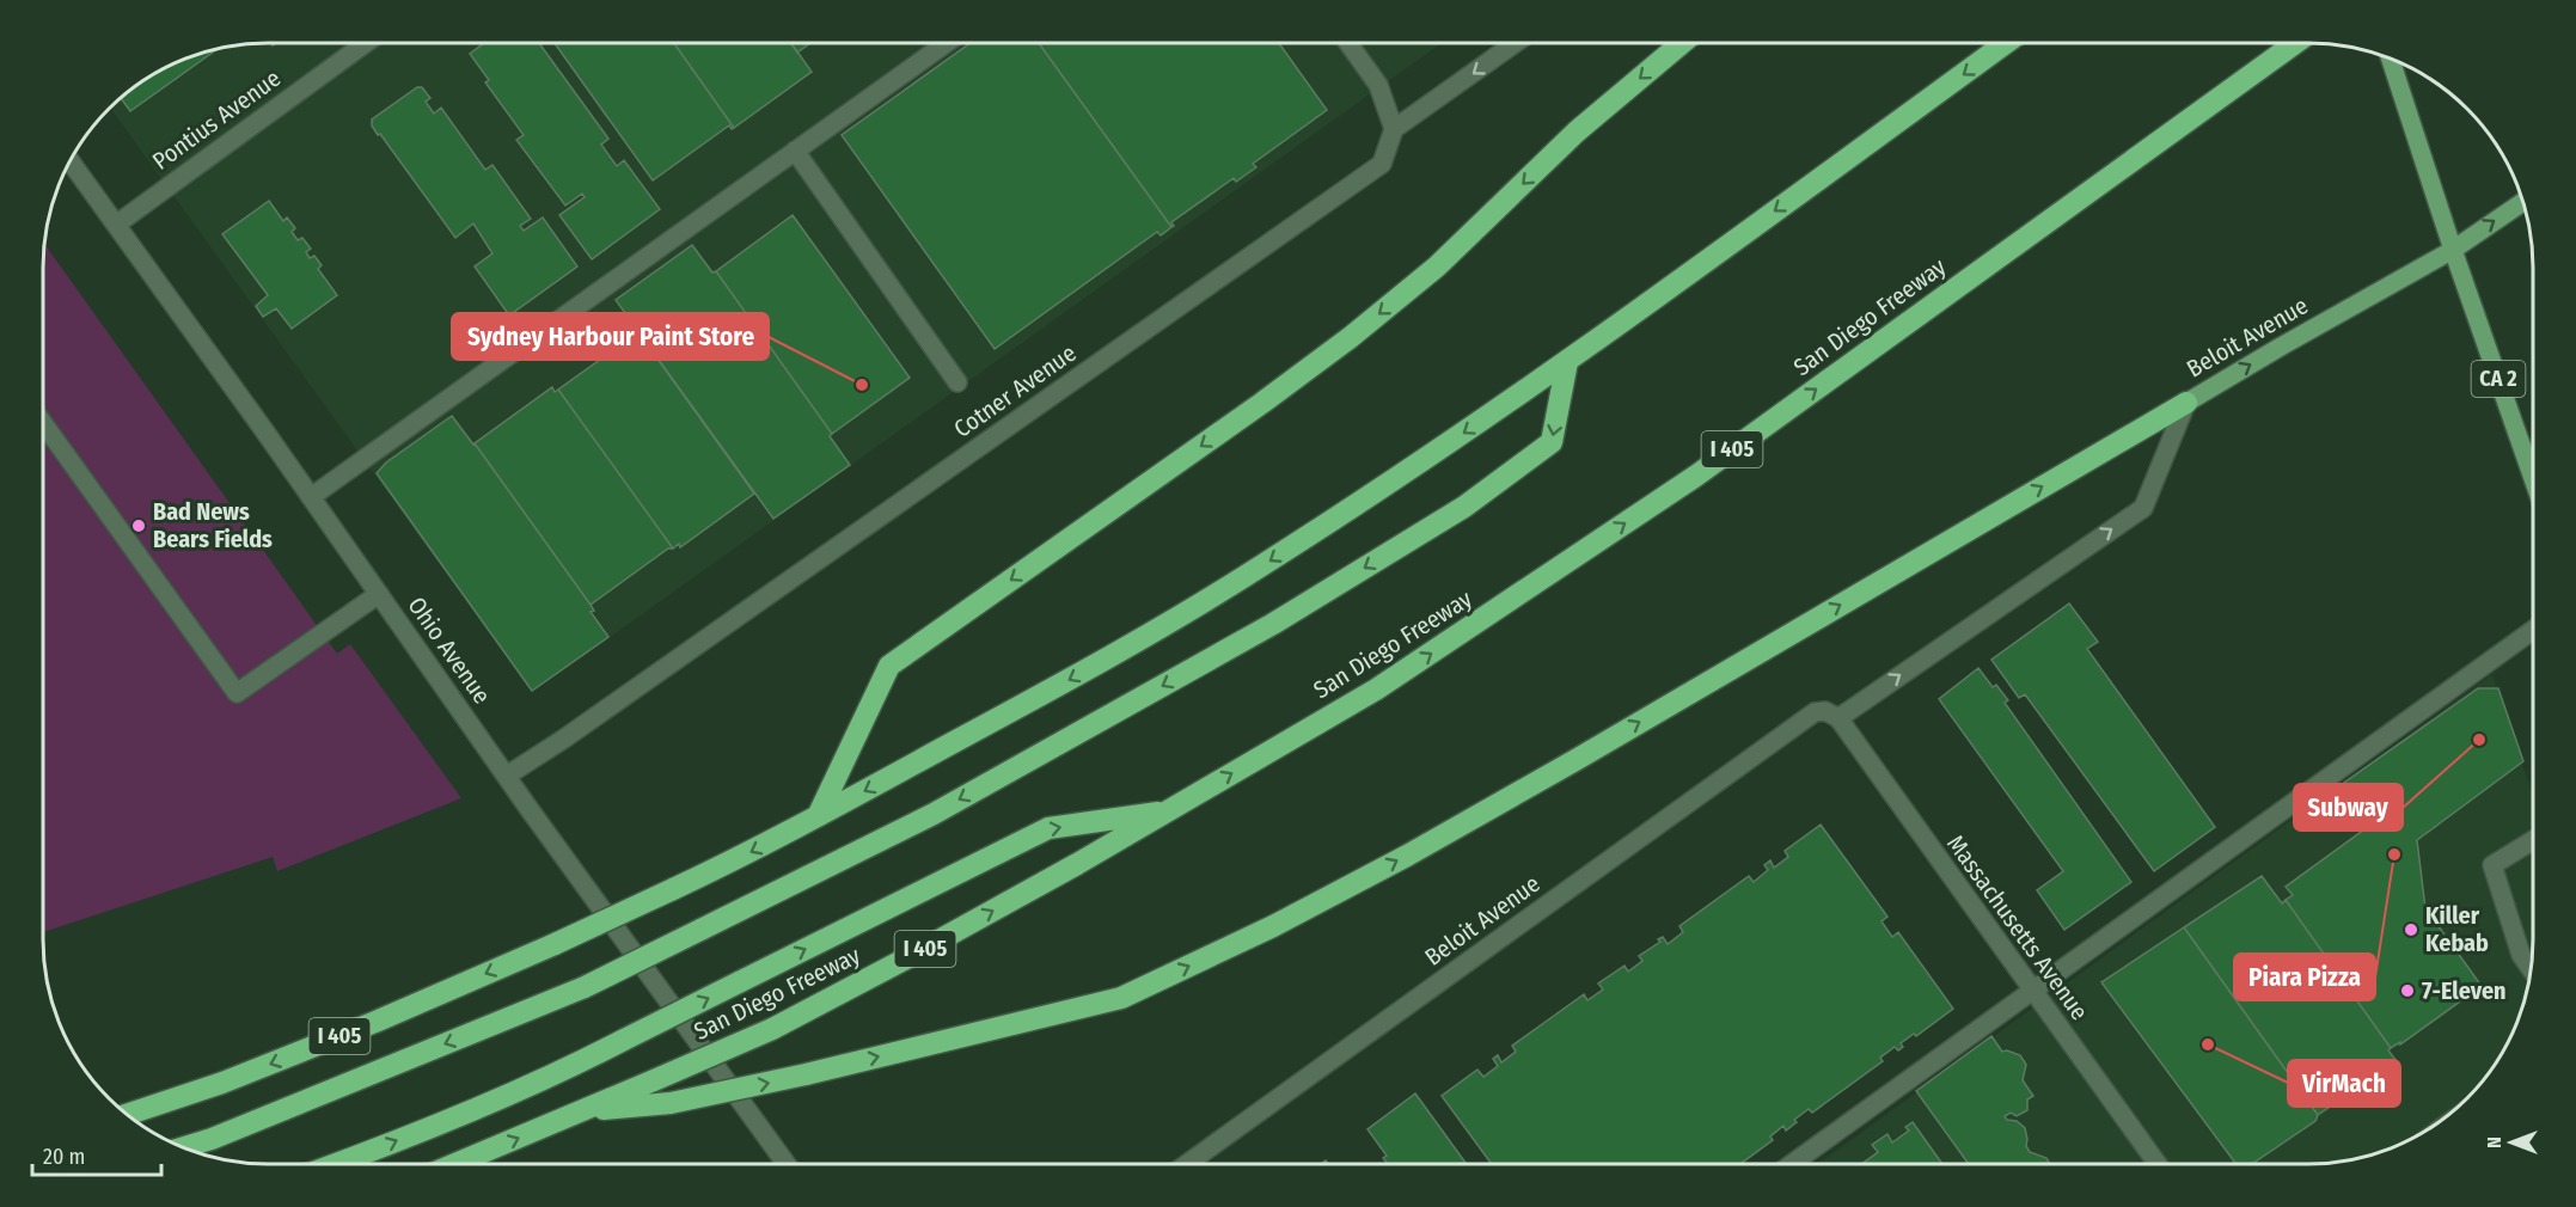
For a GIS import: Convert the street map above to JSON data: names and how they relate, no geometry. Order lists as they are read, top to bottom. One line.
{"streets":{"highway":["San Diego Freeway","I 405"],"main road":["Beloit Avenue","CA 2"],"street":["Pontius Avenue","Cotner Avenue","Ohio Avenue","Massachusetts Avenue"]},"crossings":[["Pontius Avenue","Ohio Avenue"],["Beloit Avenue","CA 2"],["Beloit Avenue","Massachusetts Avenue"],["Cotner Avenue","Ohio Avenue"]],"one_way":["Beloit Avenue"],"places":["Sydney Harbour Paint Store","Bad News Bears Fields","Subway","Piara Pizza","Killer Kebab","7-Eleven","VirMach"],"scale_bar":"20 m","north":"left"}
